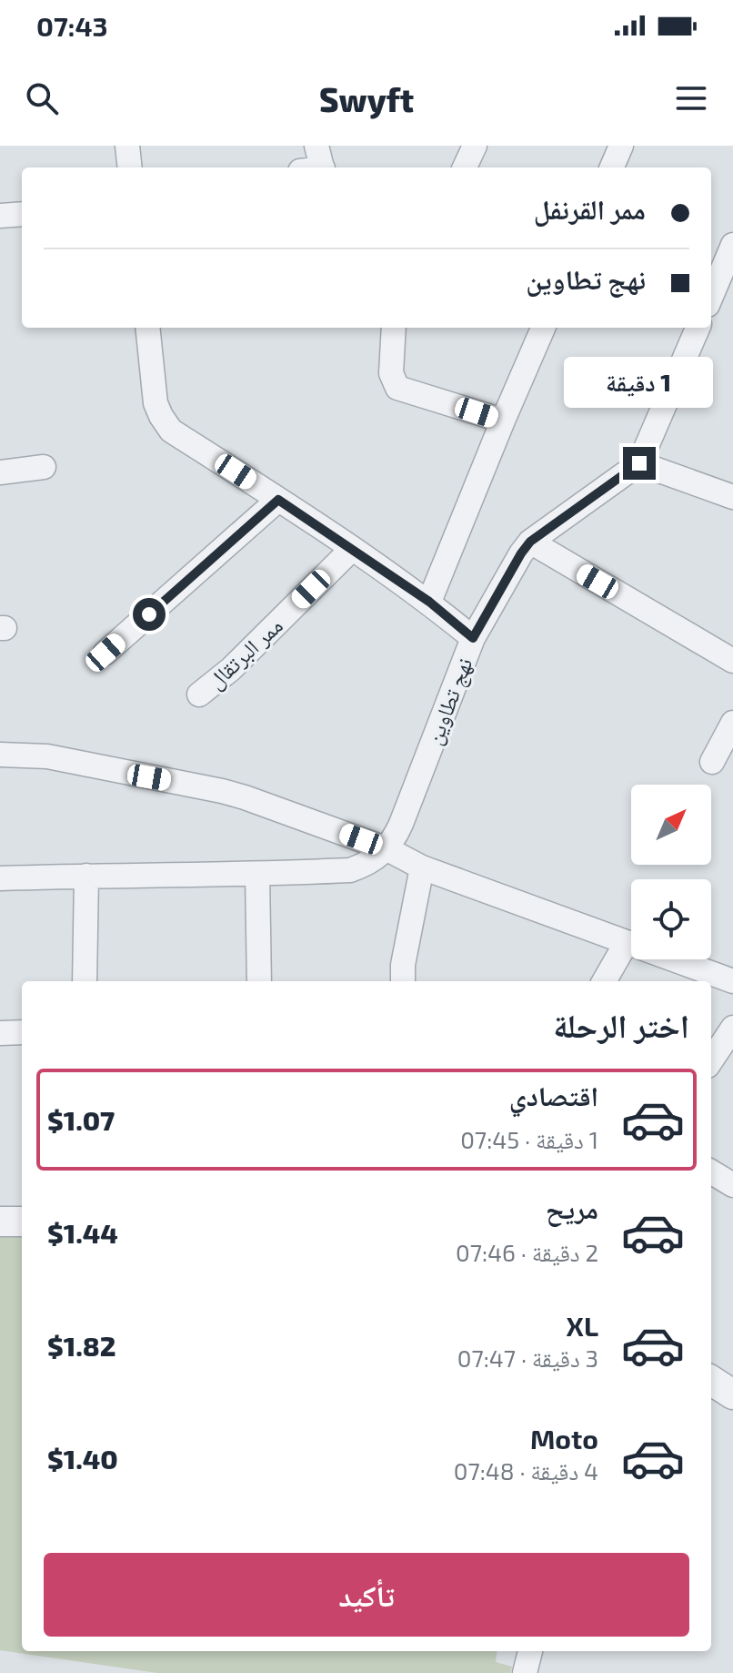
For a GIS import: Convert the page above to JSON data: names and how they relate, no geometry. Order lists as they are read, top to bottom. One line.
{"streets":{"street":["ممر البرتقال","نهج تطاوين"]},"north":"top right","page":{"status":"07:43","header":"Swyft","banner":["ممر القرنفل","نهج تطاوين"],"bubble":"1 دقيقة","heading":"اختر الرحلة","list":[{"name":"اقتصادي","note":"1 دقيقة · 07:45","value":"$1.07"},{"name":"مريح","note":"2 دقيقة · 07:46","value":"$1.44"},{"name":"XL","note":"3 دقيقة · 07:47","value":"$1.82"},{"name":"Moto","note":"4 دقيقة · 07:48","value":"$1.40"}],"buttons":"تأكيد"}}
